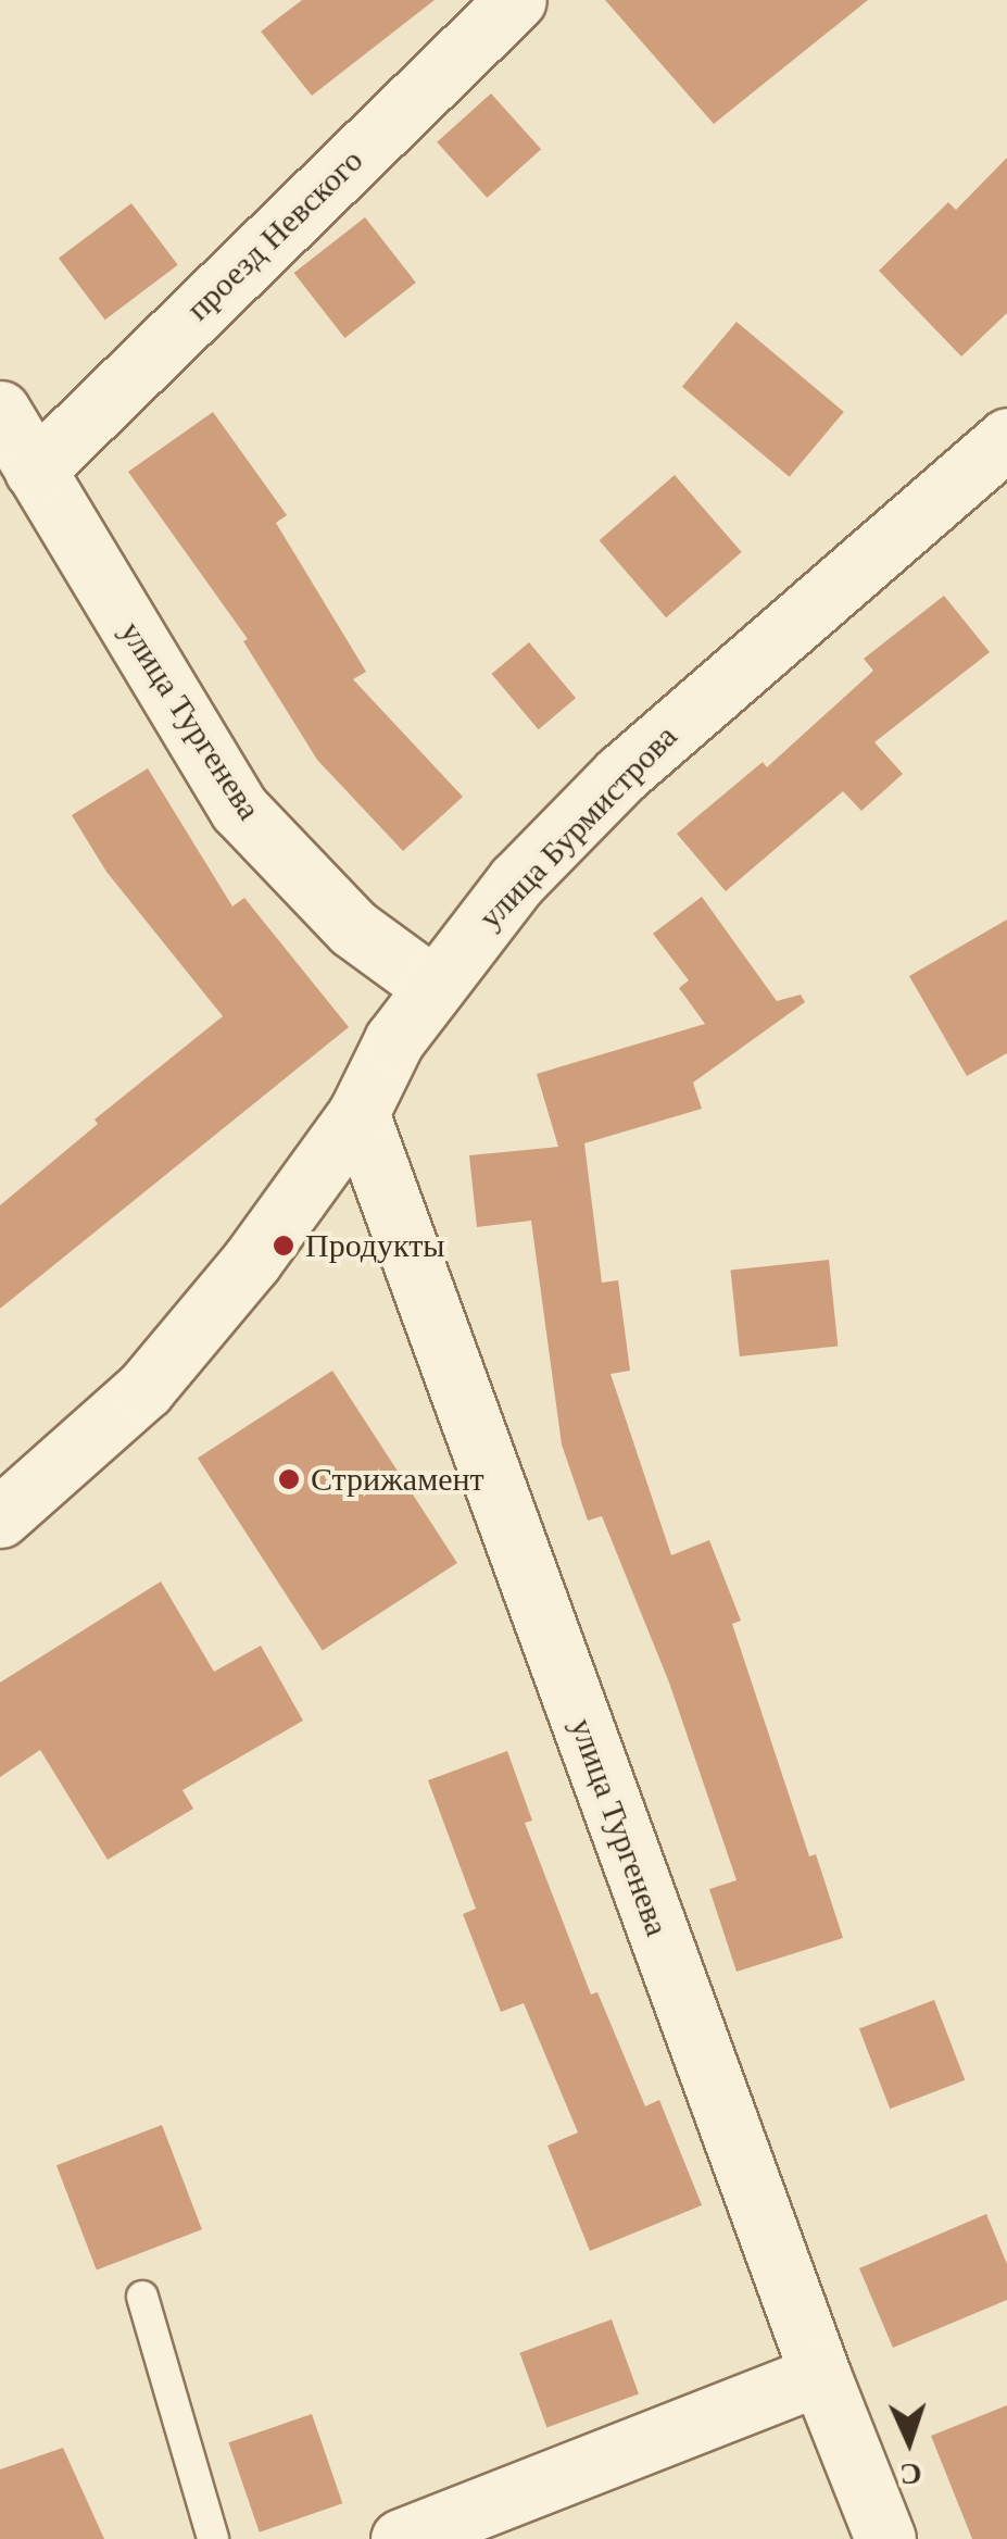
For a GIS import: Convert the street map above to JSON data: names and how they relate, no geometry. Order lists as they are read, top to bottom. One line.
{"streets":{"street":["проезд Невского","улица Тургенева","улица Бурмистрова"]},"crossings":[["проезд Невского","улица Тургенева"],["улица Тургенева","улица Бурмистрова"]],"places":["Продукты","Стрижамент"],"north":"bottom"}
